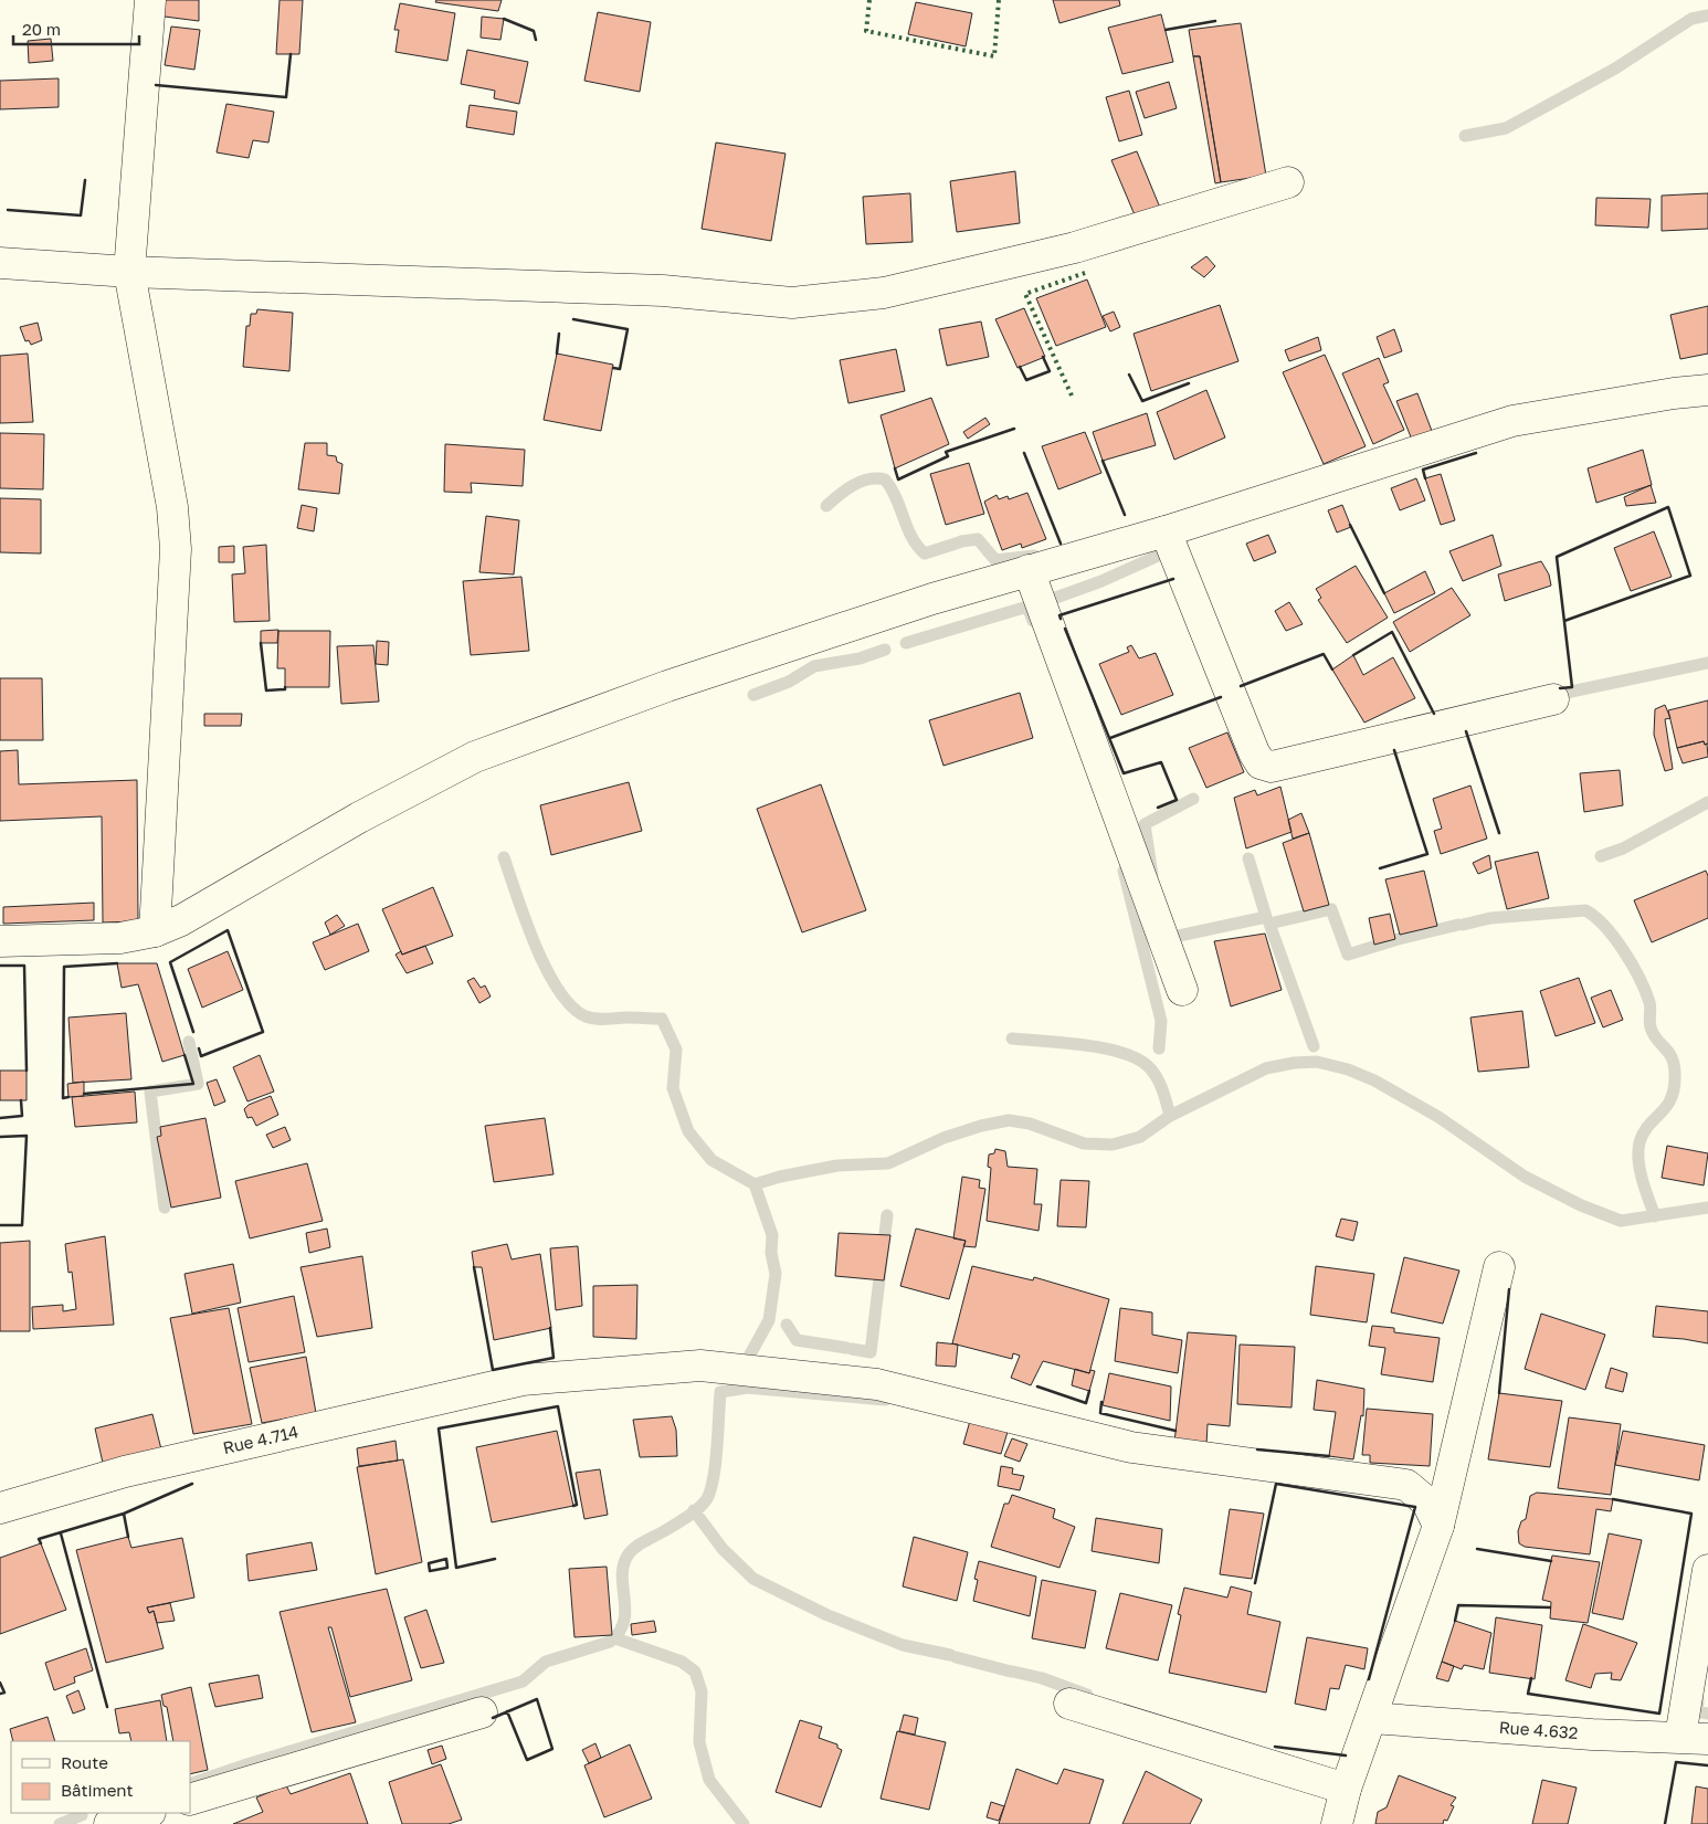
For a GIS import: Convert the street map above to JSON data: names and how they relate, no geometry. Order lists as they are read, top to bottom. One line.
{"streets":{"street":["Rue 4.714","Rue 4.632"]},"legend":["Route","Bâtiment"],"scale_bar":"20 m"}
